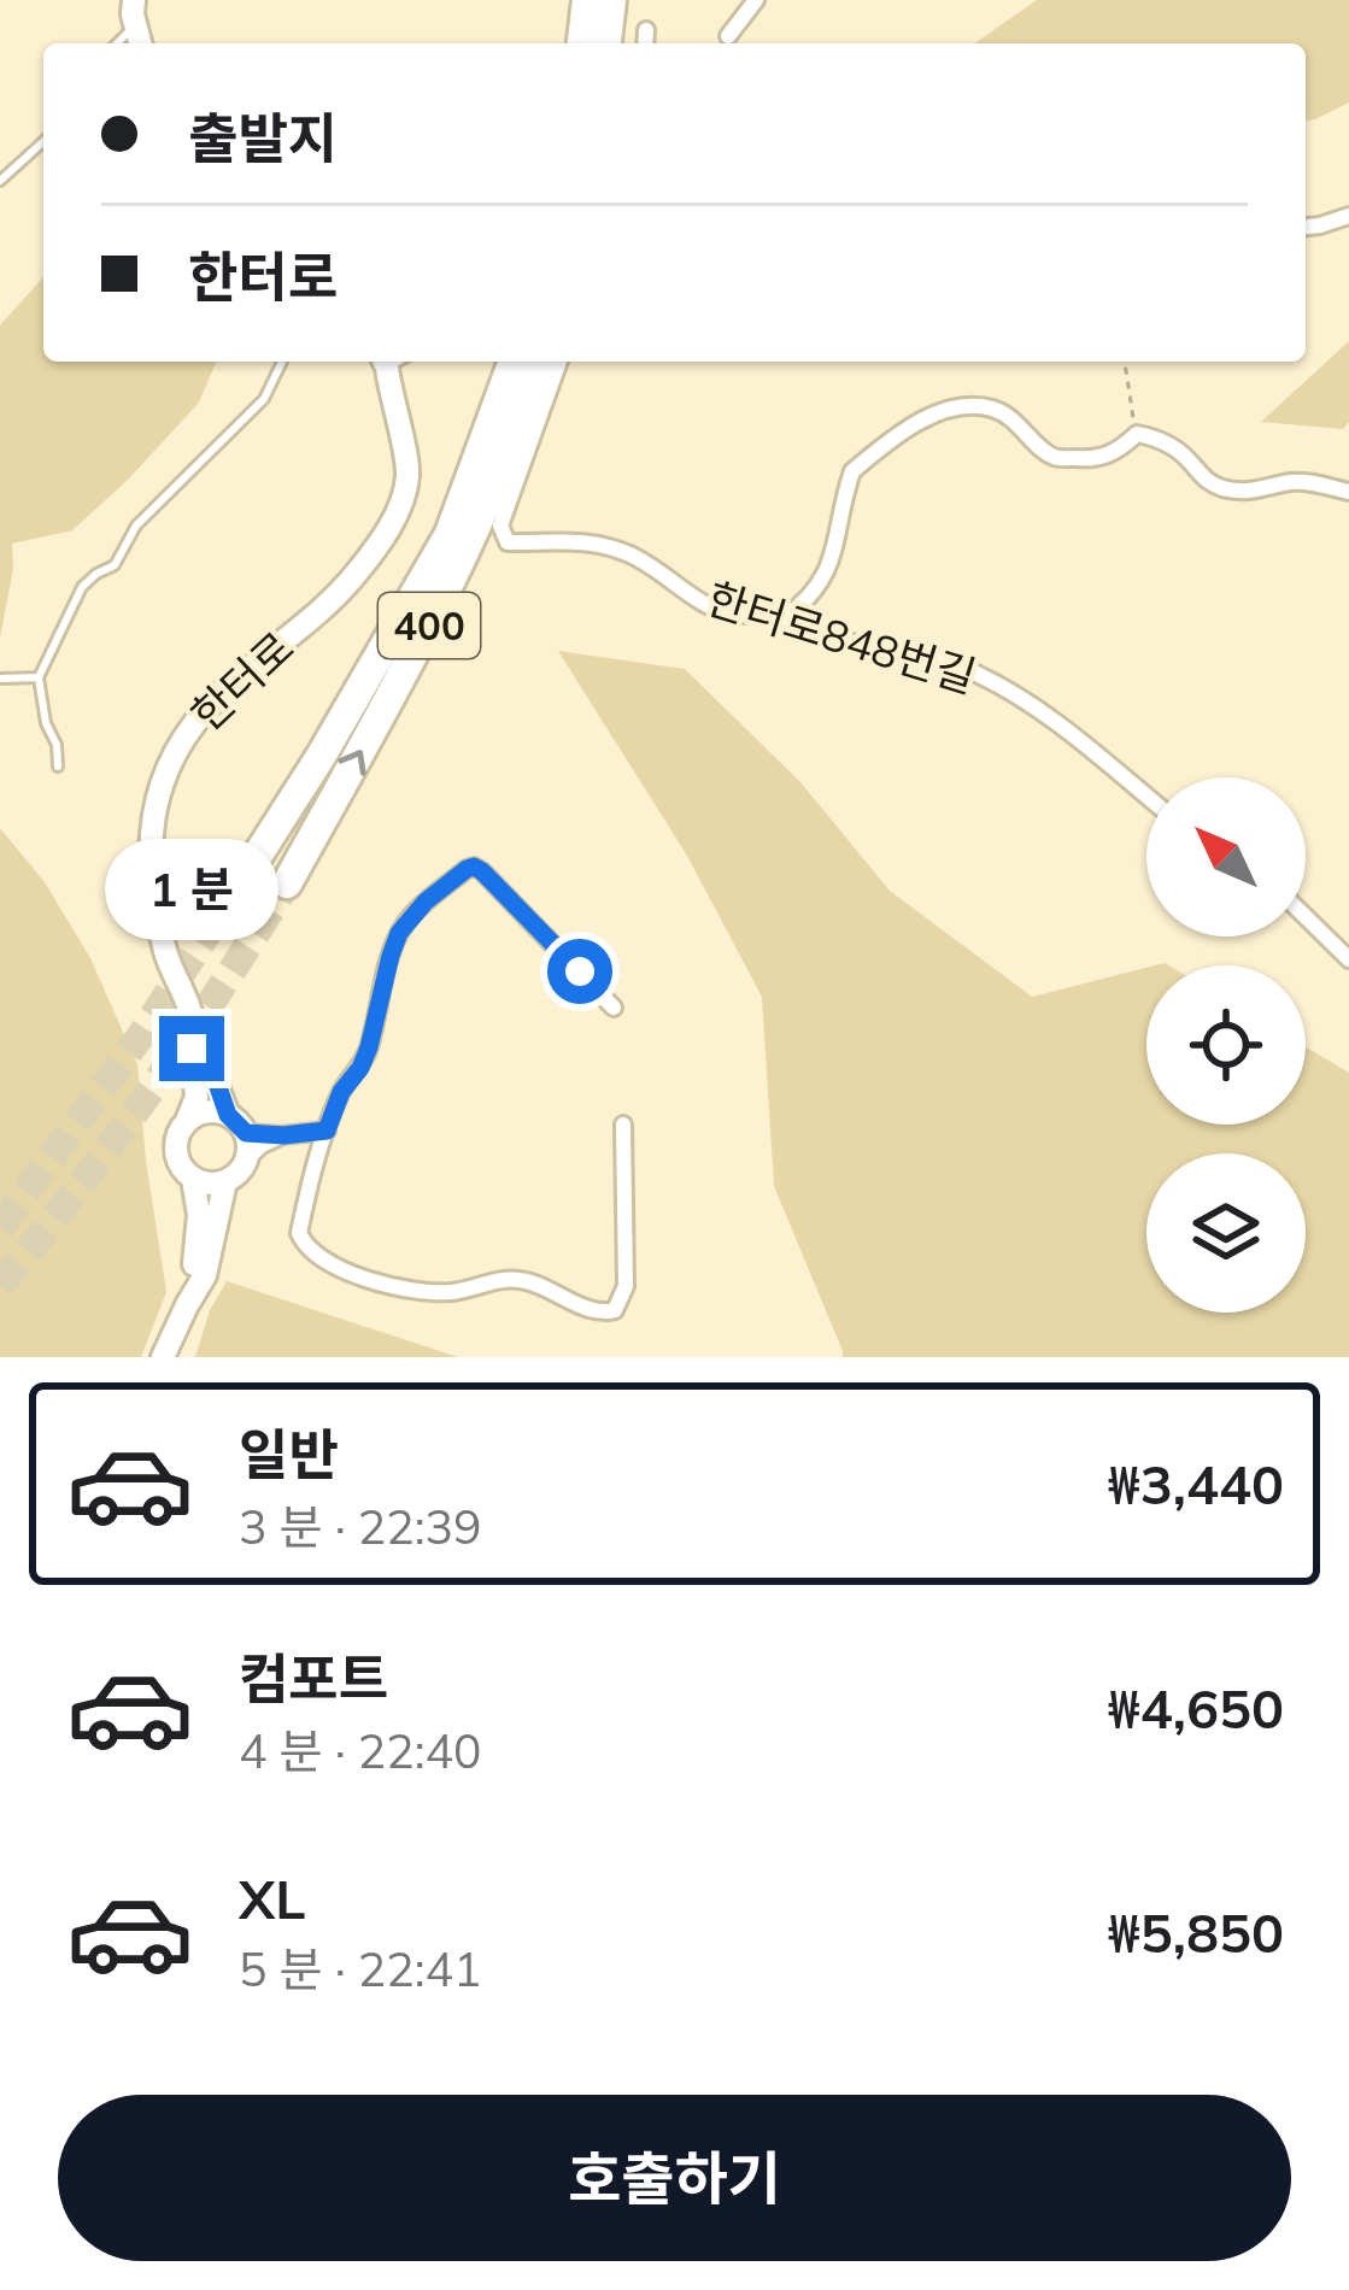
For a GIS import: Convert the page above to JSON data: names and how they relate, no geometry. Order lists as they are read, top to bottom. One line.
{"streets":{"highway":["400"],"main road":["한터로"],"street":["한터로848번길"]},"north":"top left","page":{"banner":["출발지","한터로"],"bubble":"1 분","list":[{"name":"일반","note":"3 분 · 22:39","value":"₩3,440"},{"name":"컴포트","note":"4 분 · 22:40","value":"₩4,650"},{"name":"XL","note":"5 분 · 22:41","value":"₩5,850"}],"buttons":"호출하기"}}
